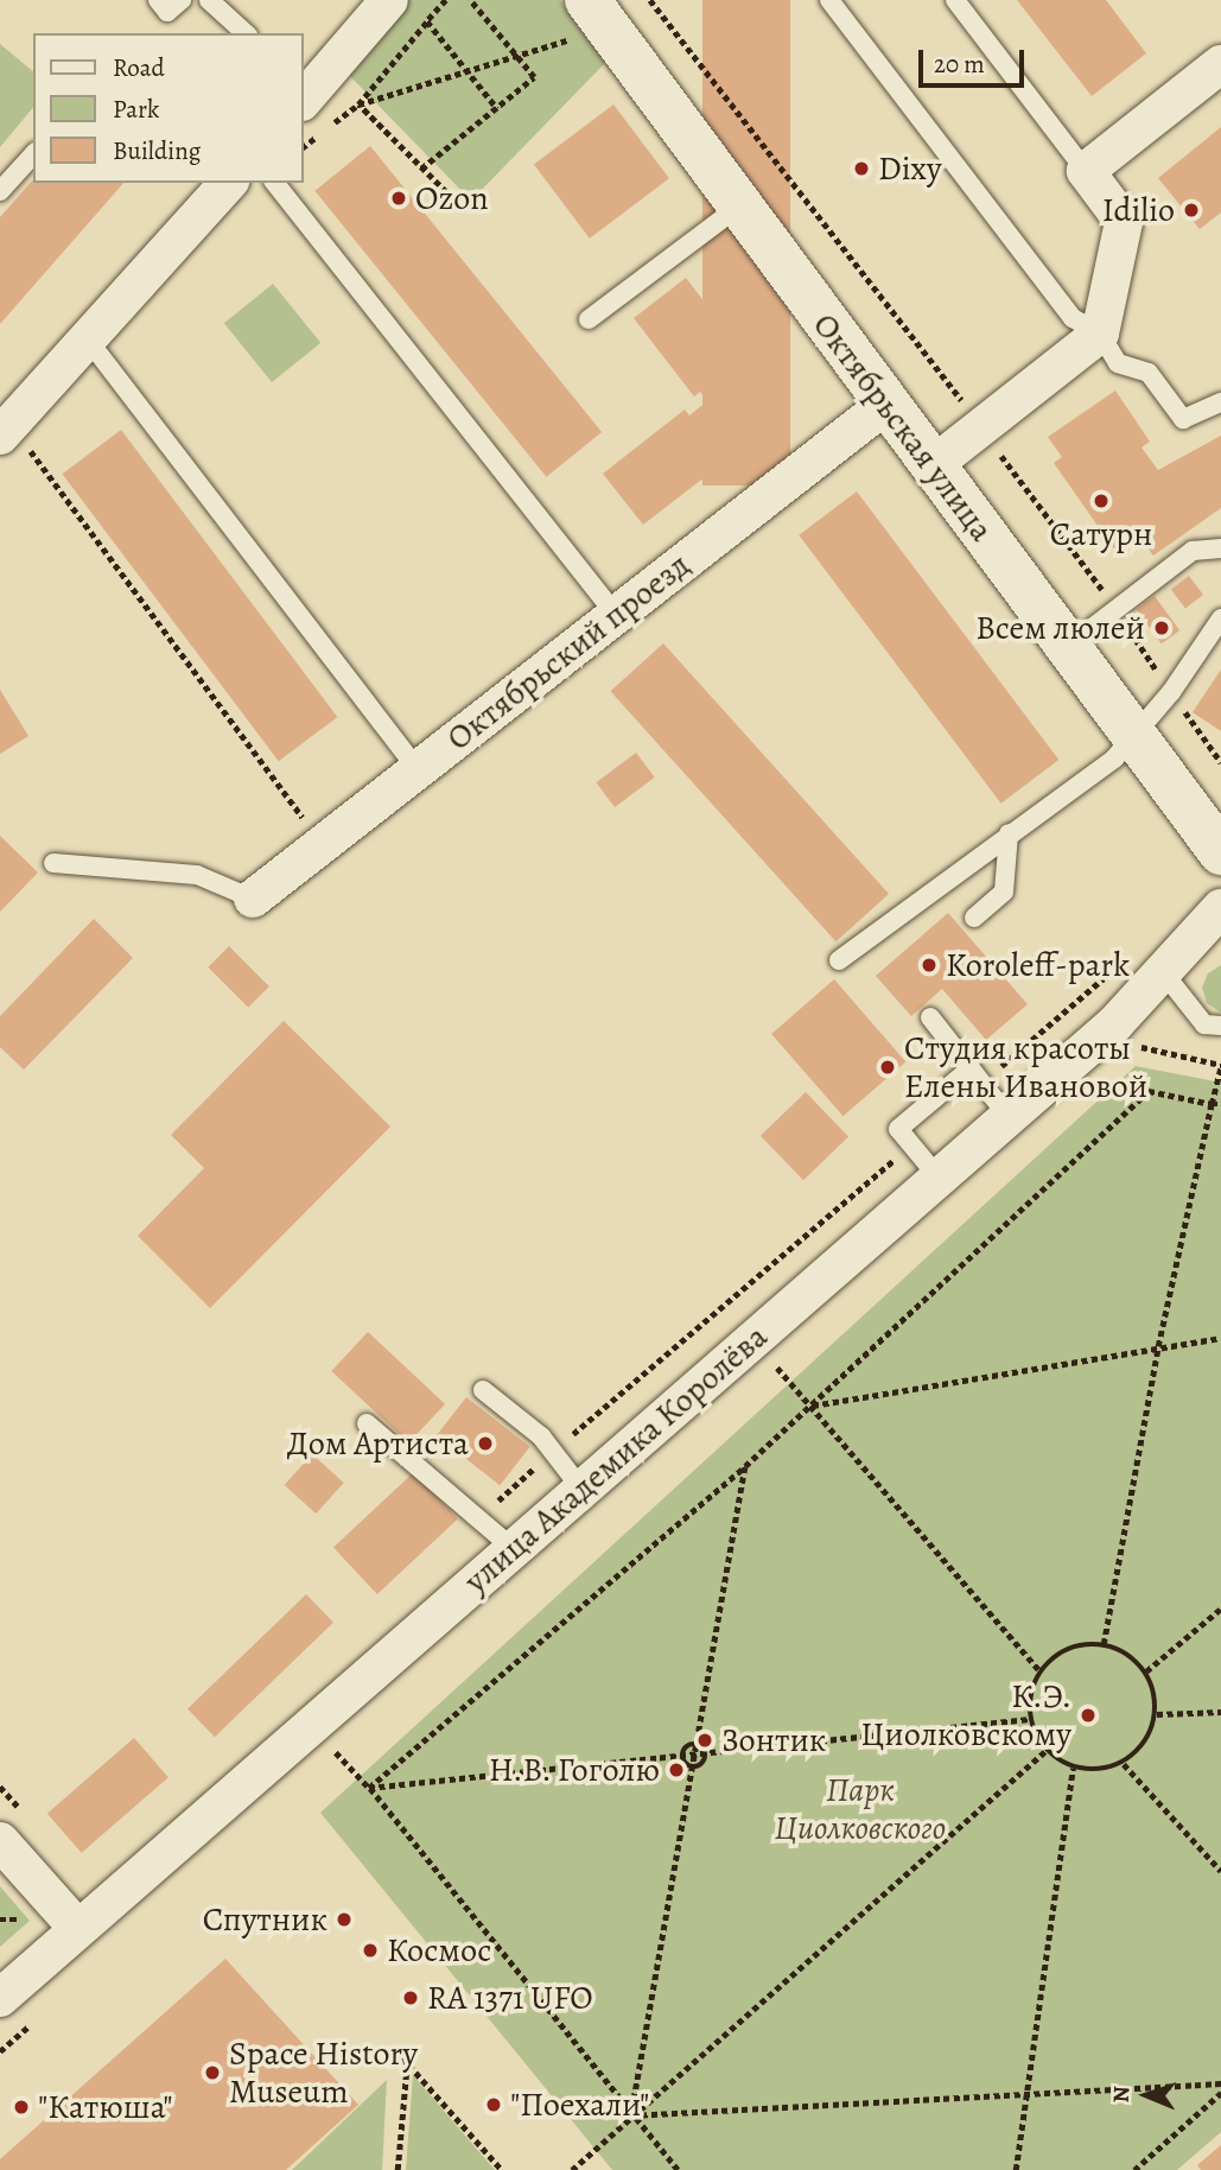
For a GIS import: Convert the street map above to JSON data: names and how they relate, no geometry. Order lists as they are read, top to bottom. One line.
{"streets":{"street":["Октябрьская улица","Октябрьский проезд","улица Академика Королёва"]},"crossings":[["Октябрьская улица","Октябрьский проезд"]],"parks":["Парк Циолковского"],"places":["Dixy","Ozon","Idilio","Сатурн","Всем люлей","Koroleff-park","Студия красоты Елены Ивановой","Дом Артиста","К.Э. Циолковскому","Зонтик","Н.В. Гоголю","Спутник","Космос","RA 1371 UFO","Space History Museum","\"Поехали\"","\"Катюша\""],"legend":["Road","Park","Building"],"scale_bar":"20 m","north":"left"}
